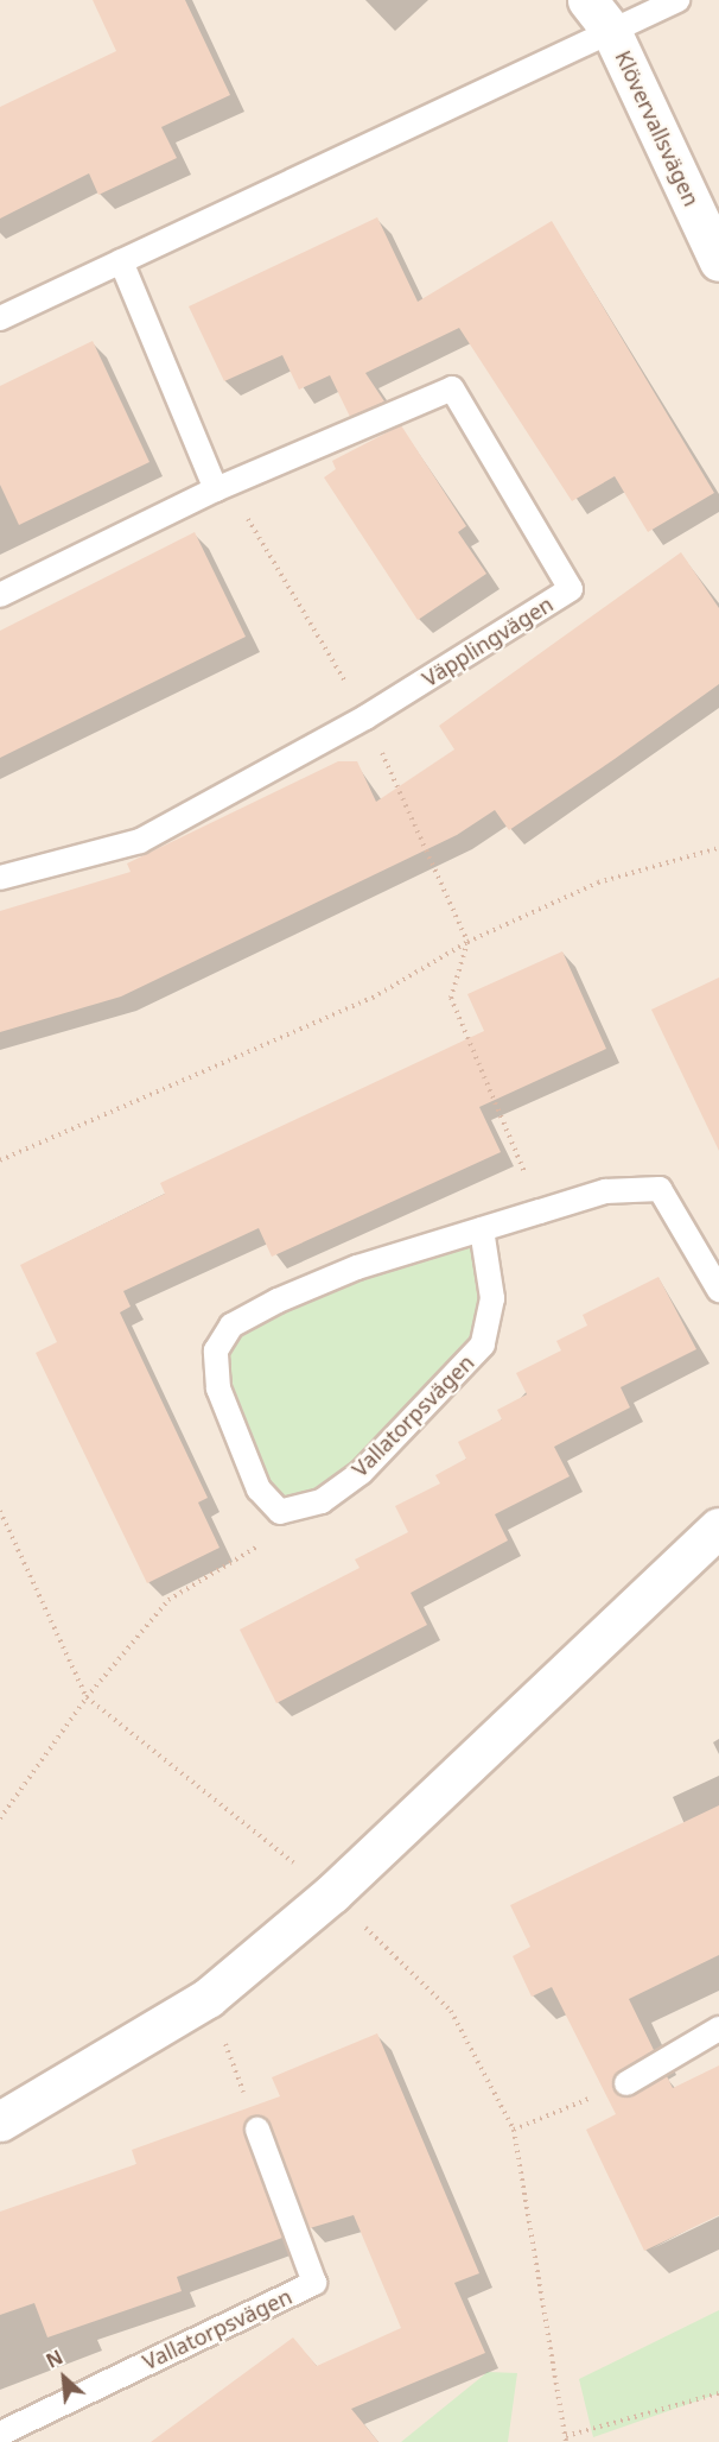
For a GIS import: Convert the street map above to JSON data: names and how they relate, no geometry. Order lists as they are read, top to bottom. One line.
{"streets":{"street":["Klövervallsvägen"],"lane":["Väpplingvägen","Vallatorpsvägen"]},"north":"top left"}
